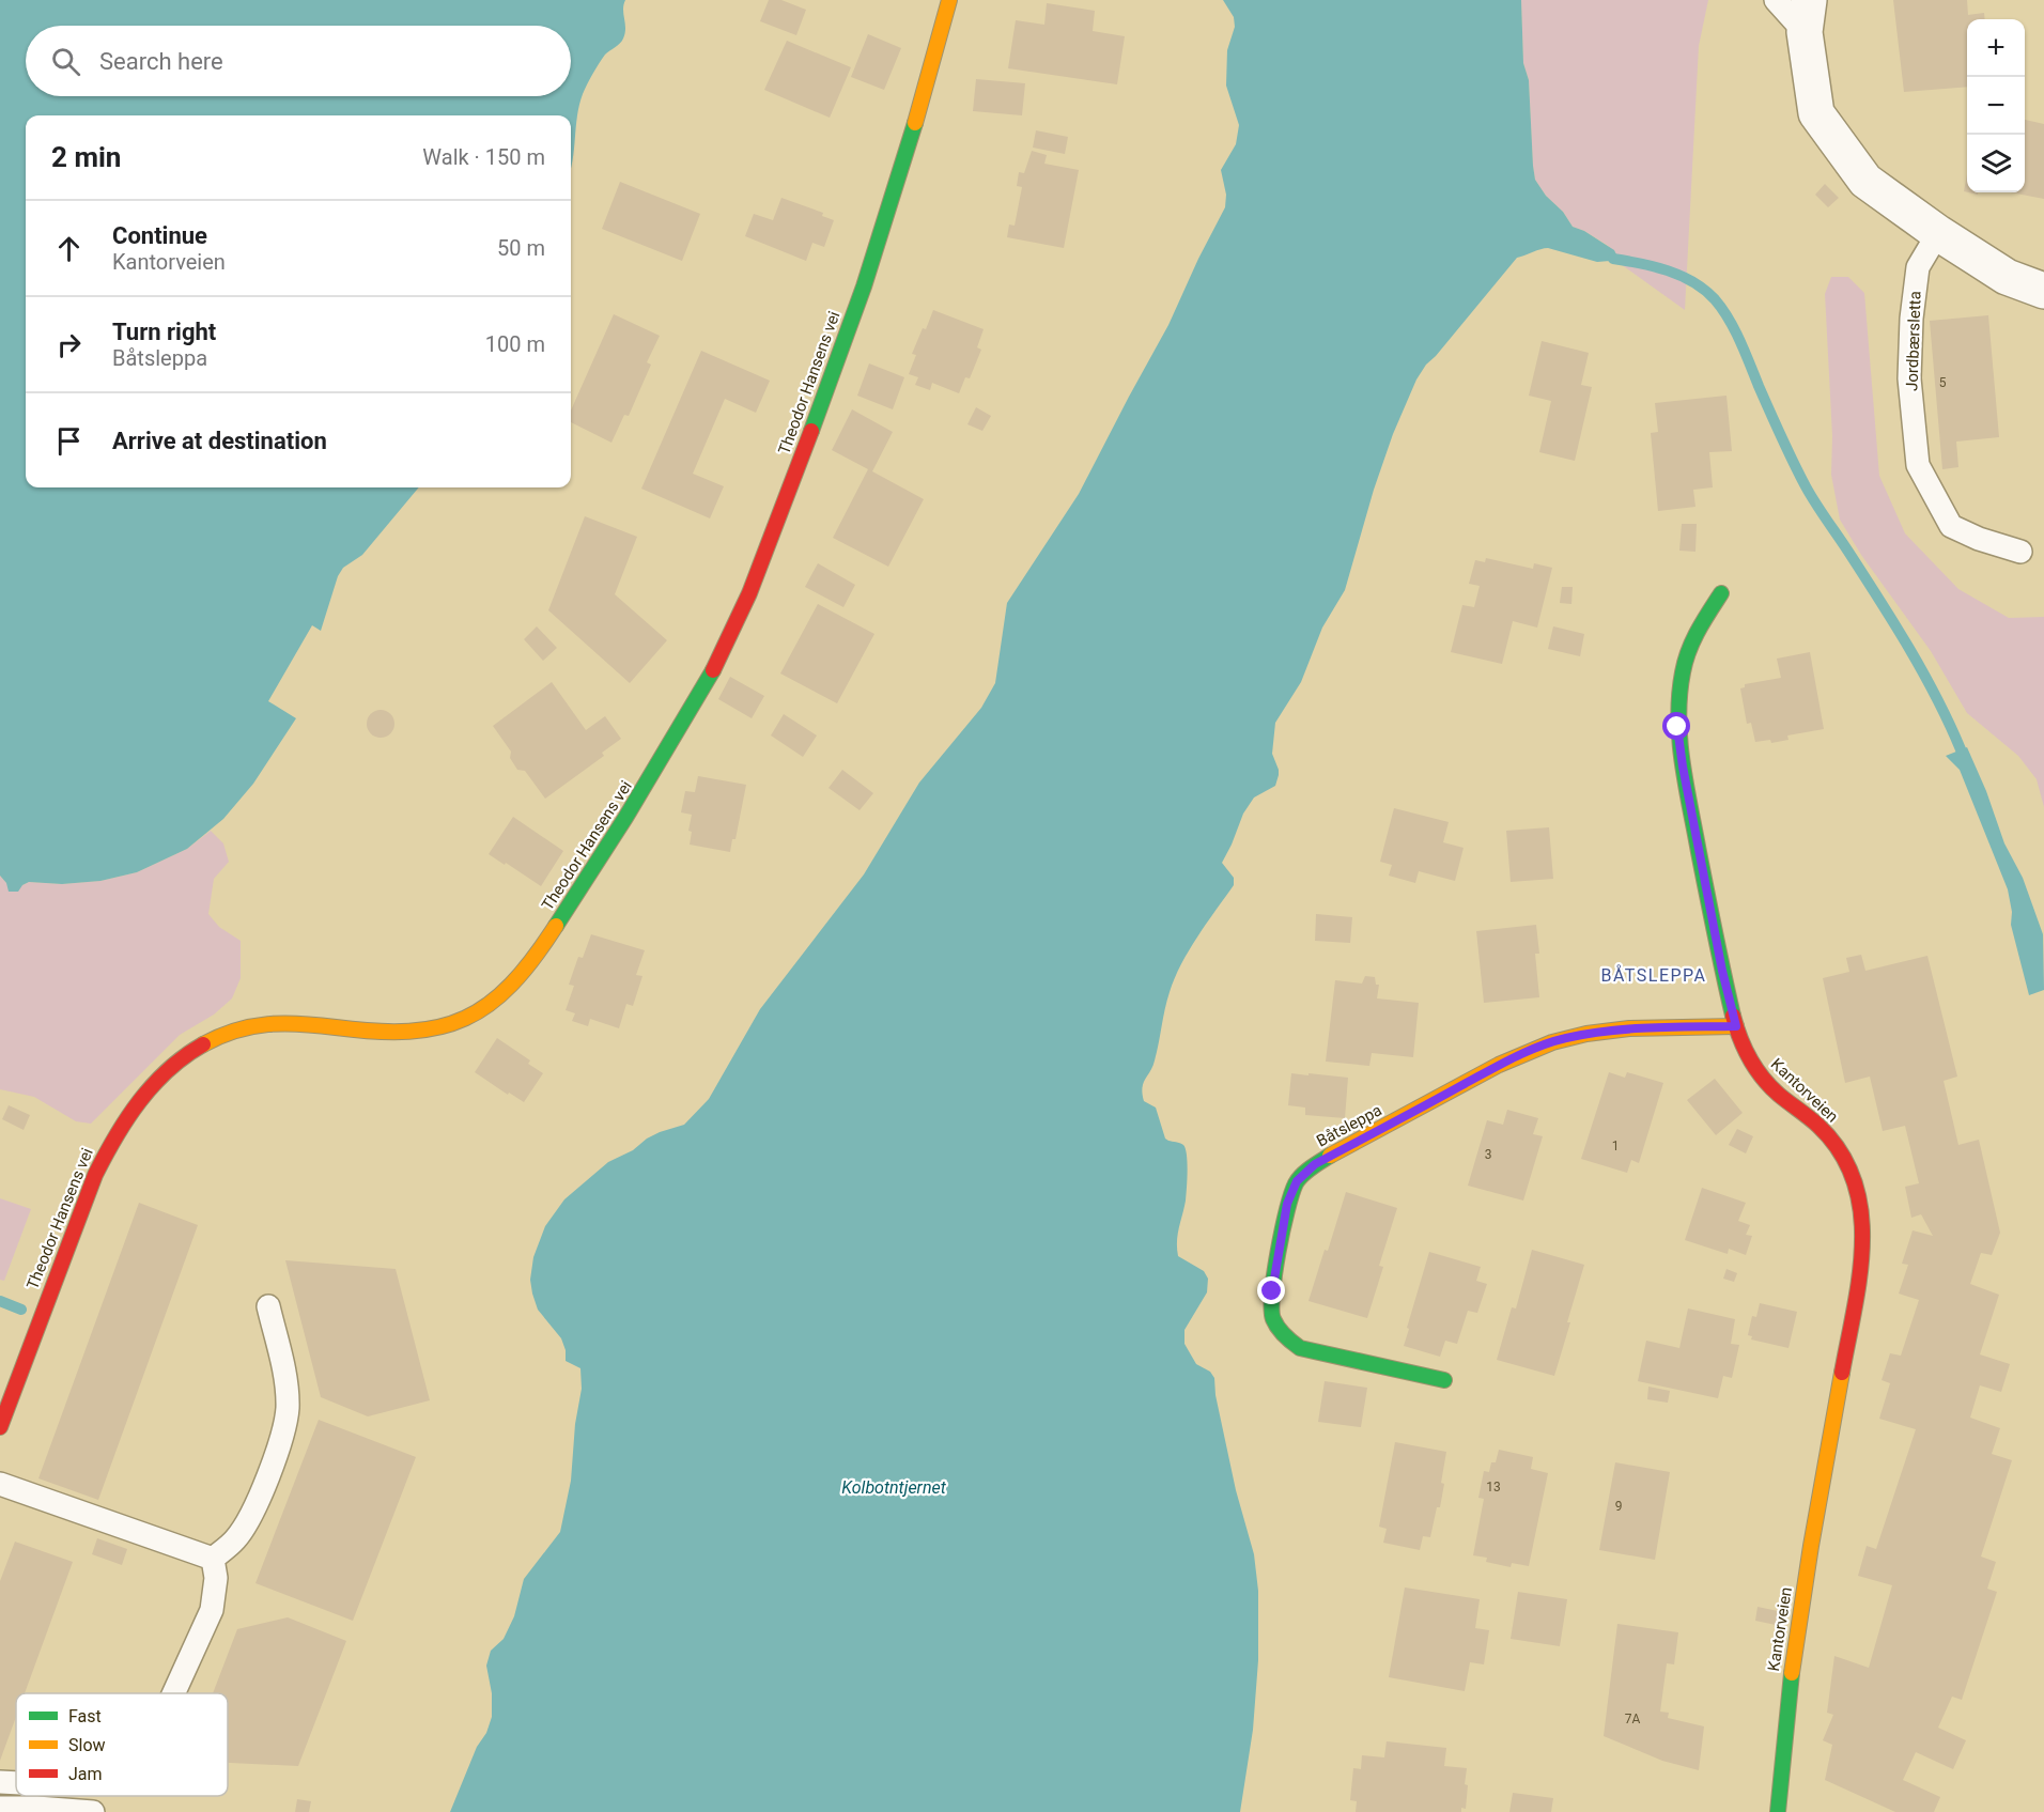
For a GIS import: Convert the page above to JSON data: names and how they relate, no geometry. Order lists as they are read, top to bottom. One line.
{"streets":{"street":["Theodor Hansens vei","Kantorveien","Båtsleppa"],"lane":["Jordbærsletta"]},"crossings":[["Kantorveien","Båtsleppa"]],"districts":["BÅTSLEPPA"],"water":["Kolbotntjernet"],"house_numbers":["5","1","3","13","9","7A"],"legend":["Fast","Slow","Jam"],"page":{"map_buttons":["+","−"],"search":"Search here","heading":["2 min","Walk · 150 m"],"list":[["Continue","Kantorveien","50 m"],["Turn right","Båtsleppa","100 m"],"Arrive at destination"]}}
